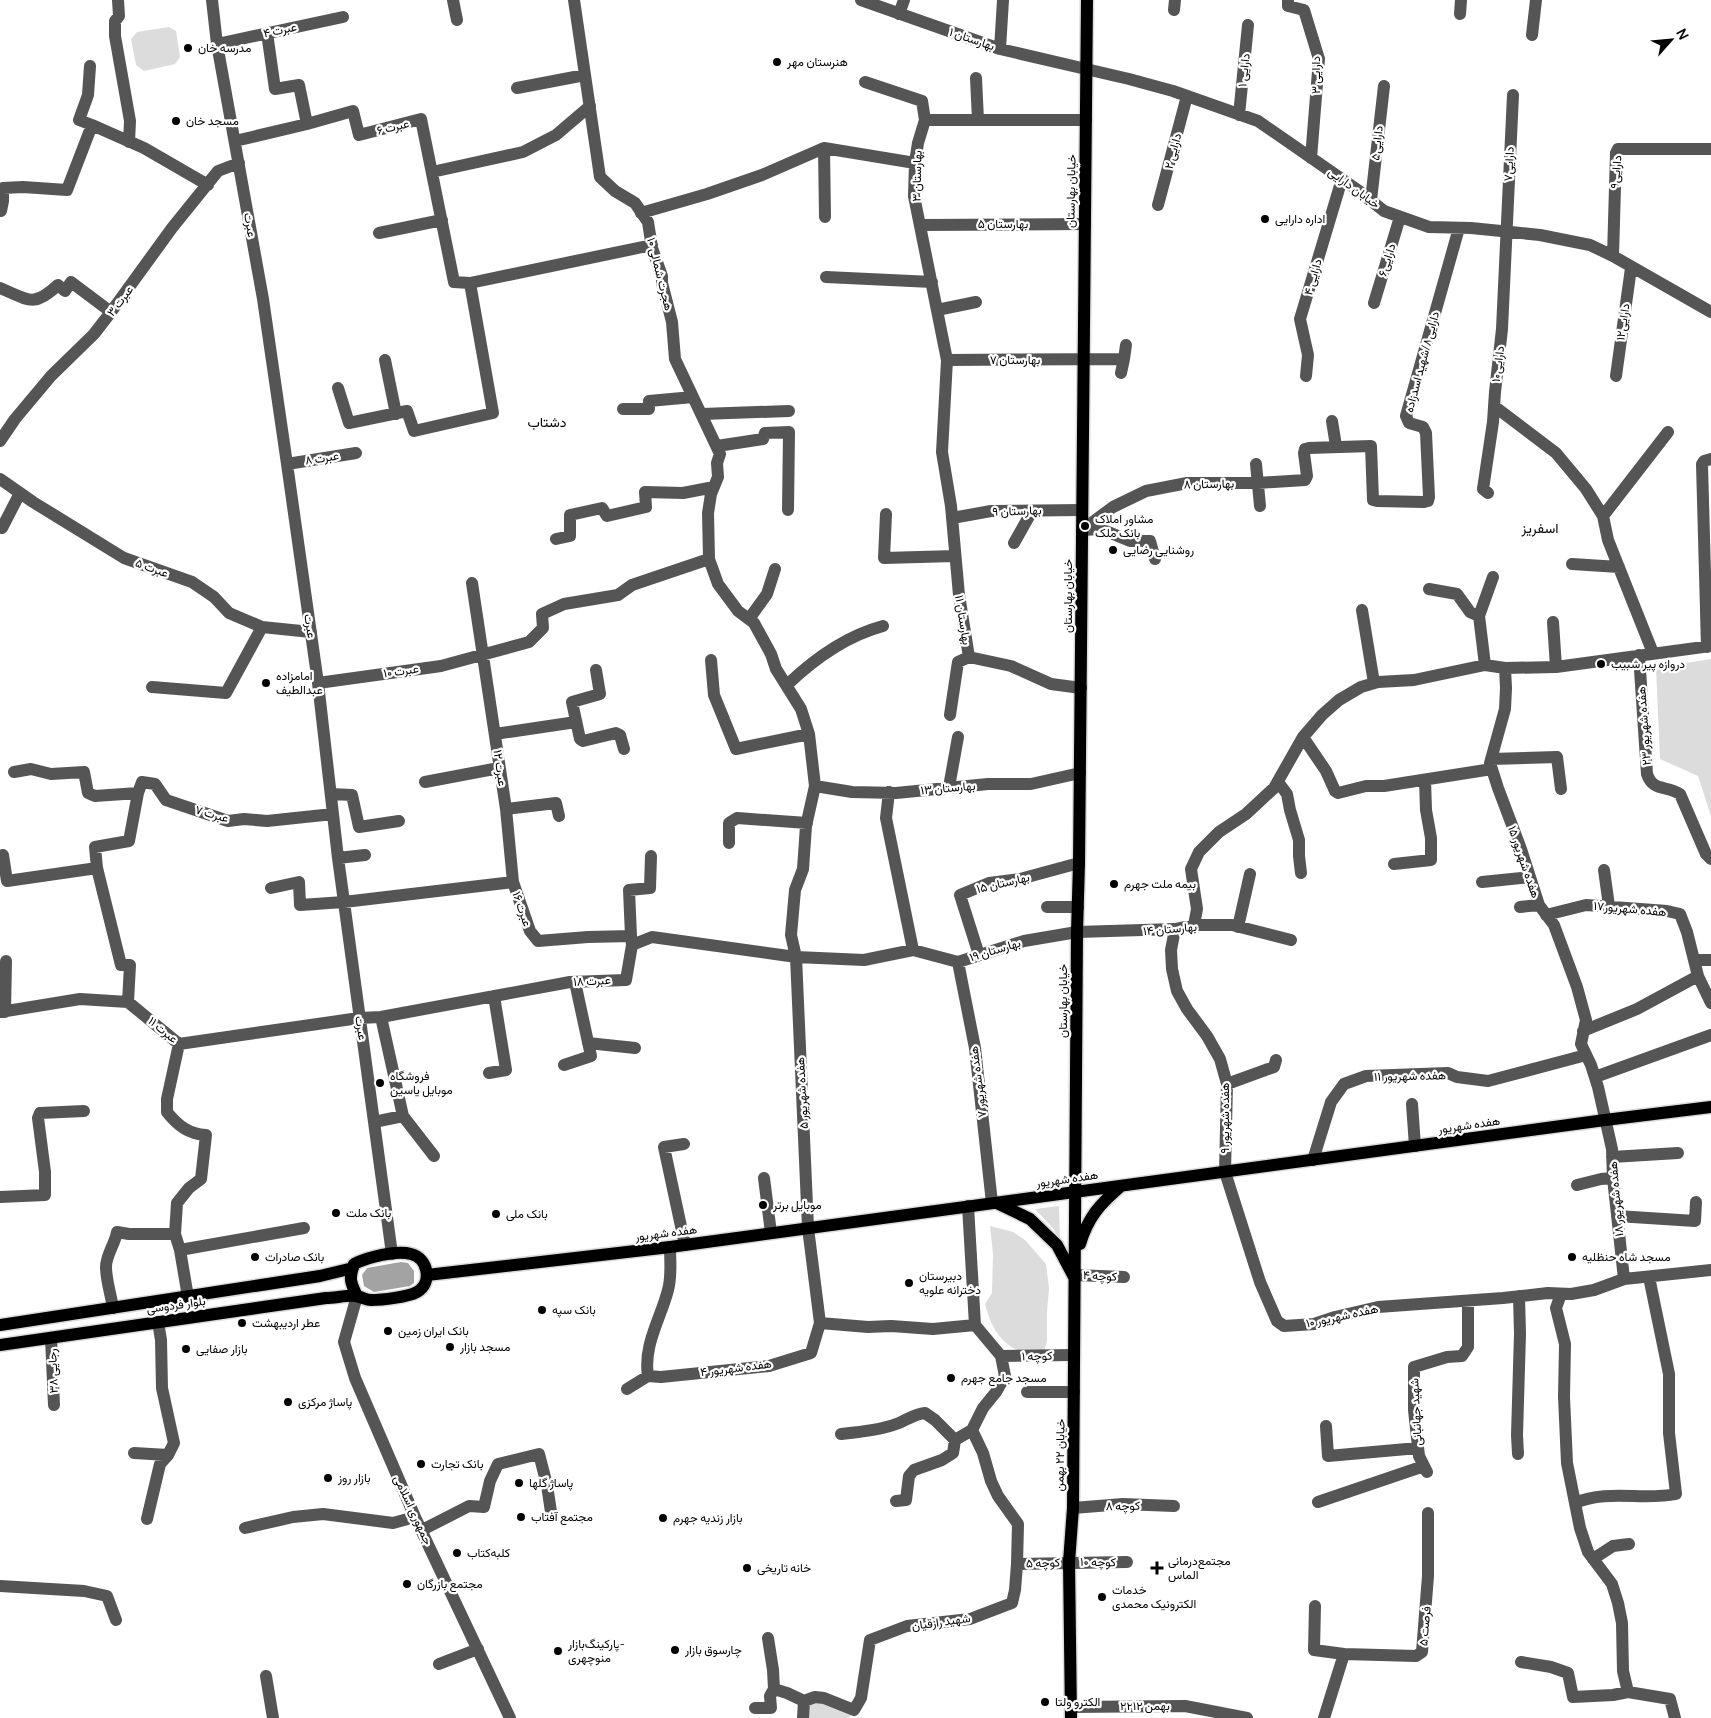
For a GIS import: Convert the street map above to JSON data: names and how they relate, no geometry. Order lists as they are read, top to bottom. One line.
{"streets":{"main road":["خیابان بهارستان","هفده شهریور","بلوار فردوسی","خیابان ۲۲ بهمن"],"street":["عبرت ۴","بهارستان ۱","دارایی ۱","دارایی ۳","عبرت ۶","دارایی۵","دارایی ۲","دارایی۷","دارایی۹","بهارستان ۳","خیابان دارایی","بهارستان ۵","عبرت","دارایی۶","هجرت شمالی ۱۰","دارایی ۴","عبرت ۳","دارایی۱۲","بهارستان ۷","دارایی۸/شهید اسدزاده","دارایی۱۰","عبرت ۸","بهارستان ۸","بهارستان ۹","عبرت ۵","بهارستان ۱۱","عبرت ۱۰","هفده شهریور ۲۳","عبرت ۱۲","بهارستان ۱۳","عبرت ۷","هفده شهریور ۱۵","بهارستان ۱۵","عبرت ۱۶","هفده شهریور۱۷","بهارستان ۱۴","بهارستان ۱۹","عبرت ۱۸","عبرت ۱۱","هفده شهریور ۱۱","هفده شهریور ۷","هفده شهریور ۵","هفده شهریور ۹","هفده شهریور ۱۸","کوچه ۴","هفده شهریور ۱۰","کوچه ۱","هفده شهریور ۴","رجایی ۳۸","شهید جهانبانی","کوچه ۸","جمهوری اسلامی","کوچه ۱۰","کوچه ۵","شهید رازقیان","فرصت ۵","۲۲بهمن ۱۲"]},"crossings":[["عبرت ۴","عبرت"],["بهارستان ۱","خیابان دارایی"],["بهارستان ۱","خیابان بهارستان"],["دارایی ۱","خیابان دارایی"],["دارایی ۳","خیابان دارایی"],["عبرت ۶","عبرت"],["دارایی۵","خیابان دارایی"],["دارایی ۲","خیابان دارایی"],["دارایی۷","خیابان دارایی"],["دارایی۷","دارایی۱۰"],["دارایی۹","خیابان دارایی"],["بهارستان ۳","بهارستان ۵"],["بهارستان ۳","بهارستان ۷"],["بهارستان ۳","بهارستان ۹"],["بهارستان ۳","بهارستان ۱۱"],["خیابان دارایی","خیابان بهارستان"],["خیابان دارایی","دارایی۶"],["خیابان دارایی","دارایی ۴"],["خیابان دارایی","دارایی۱۲"],["خیابان دارایی","دارایی۸/شهید اسدزاده"],["خیابان دارایی","دارایی۱۰"],["خیابان بهارستان","بهارستان ۵"],["خیابان بهارستان","بهارستان ۷"],["خیابان بهارستان","بهارستان ۸"],["خیابان بهارستان","بهارستان ۹"],["خیابان بهارستان","بهارستان ۱۱"],["خیابان بهارستان","بهارستان ۱۳"],["خیابان بهارستان","بهارستان ۱۵"],["خیابان بهارستان","بهارستان ۱۴"],["خیابان بهارستان","بهارستان ۱۹"],["خیابان بهارستان","هفده شهریور"],["خیابان بهارستان","خیابان ۲۲ بهمن"],["عبرت","عبرت ۳"],["عبرت","عبرت ۸"],["عبرت","عبرت ۵"],["عبرت","عبرت ۱۰"],["عبرت","عبرت ۷"],["عبرت","عبرت ۱۶"],["عبرت","عبرت ۱۸"],["عبرت","عبرت ۱۱"],["عبرت","بلوار فردوسی"],["هجرت شمالی ۱۰","عبرت ۱۰"],["هجرت شمالی ۱۰","هفده شهریور ۵"],["دارایی۸/شهید اسدزاده","بهارستان ۸"],["بهارستان ۹","بهارستان ۱۱"],["عبرت ۱۰","عبرت ۱۲"],["عبرت ۱۲","عبرت ۱۶"],["بهارستان ۱۳","هفده شهریور ۵"],["هفده شهریور ۱۵","هفده شهریور۱۷"],["هفده شهریور ۱۵","هفده شهریور ۱۱"],["هفده شهریور ۱۵","هفده شهریور"],["هفده شهریور ۱۵","هفده شهریور ۱۸"],["بهارستان ۱۵","بهارستان ۱۹"],["عبرت ۱۶","عبرت ۱۸"],["بهارستان ۱۴","بهارستان ۱۹"],["بهارستان ۱۴","هفده شهریور ۹"],["بهارستان ۱۹","هفده شهریور ۷"],["بهارستان ۱۹","هفده شهریور ۵"],["عبرت ۱۸","عبرت ۱۱"],["هفده شهریور ۱۱","هفده شهریور"],["هفده شهریور ۷","هفده شهریور"],["هفده شهریور ۵","هفده شهریور"],["هفده شهریور ۵","هفده شهریور ۴"],["هفده شهریور ۹","هفده شهریور"],["هفده شهریور ۹","هفده شهریور ۱۰"],["هفده شهریور","هفده شهریور ۱۸"],["هفده شهریور","بلوار فردوسی"],["هفده شهریور","هفده شهریور ۱۰"],["هفده شهریور","هفده شهریور ۴"],["هفده شهریور","خیابان ۲۲ بهمن"],["هفده شهریور ۱۸","هفده شهریور ۱۰"],["کوچه ۴","خیابان ۲۲ بهمن"],["بلوار فردوسی","رجایی ۳۸"],["بلوار فردوسی","جمهوری اسلامی"],["هفده شهریور ۱۰","شهید جهانبانی"],["کوچه ۱","خیابان ۲۲ بهمن"],["خیابان ۲۲ بهمن","کوچه ۸"],["خیابان ۲۲ بهمن","کوچه ۱۰"],["خیابان ۲۲ بهمن","کوچه ۵"],["خیابان ۲۲ بهمن","۲۲بهمن ۱۲"],["کوچه ۱۰","کوچه ۵"],["کوچه ۵","شهید رازقیان"]],"districts":["دشتاب","اسفریز"],"places":{"other":["مدرسه خان","هنرستان مهر","مسجد خان","اداره دارایی","مشاور املاک بانک ملک","روشنایی رضایی","دروازه پیر شبیب","امامزاده عبدالطیف","بیمه ملت جهرم","فروشگاه موبایل یاسین","موبایل برتر","بانک ملت","بانک ملی","بانک صادرات","مسجد شاه حنظلیه","دبیرستان دخترانه علویه","بانک سپه","عطر اردیبهشت","بانک ایران زمین","مسجد بازار","بازار صفایی","مسجد جامع جهرم","پاساژ مرکزی","بانک تجارت","بازار روز","پاساژ گلها","مجتمع آفتاب","بازار زندیه جهرم","کلبه‌کتاب","خانه تاریخی","مجتمع بازرگان","خدمات الکترونیک محمدی","چارسوق بازار","پارکینگ‌بازار- منوچهری","الکترو ولتا"],"health":["مجتمع‌درمانی الماس"]},"north":"top right"}
